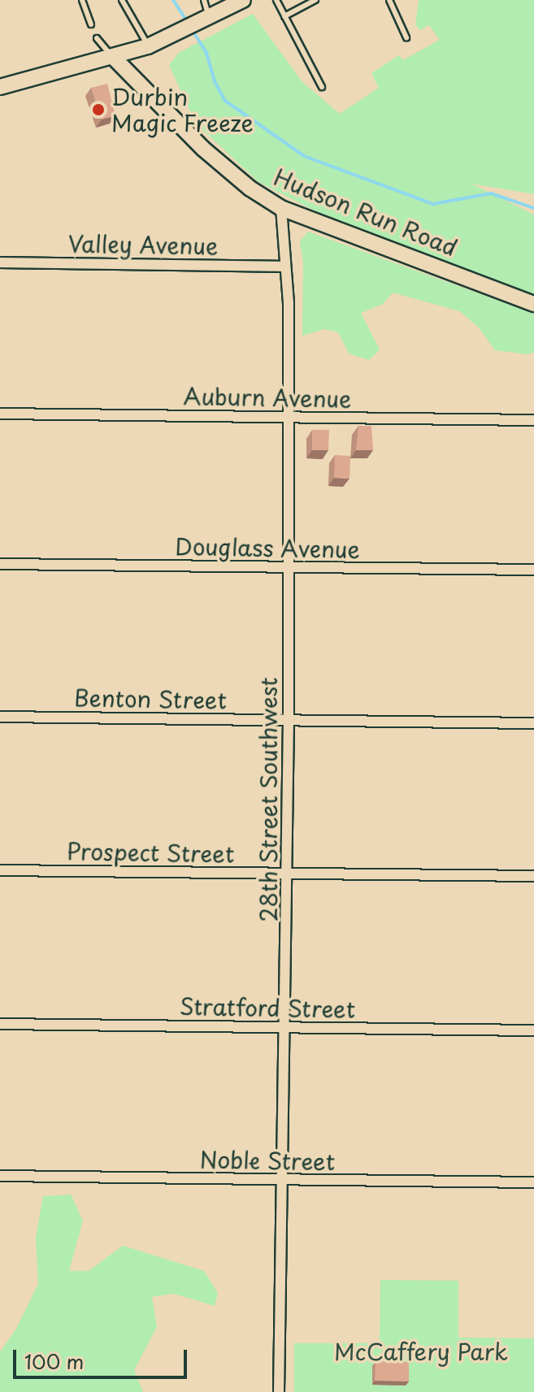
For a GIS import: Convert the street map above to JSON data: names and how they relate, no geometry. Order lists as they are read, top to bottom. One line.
{"streets":{"main road":["Hudson Run Road"],"street":["Valley Avenue","Auburn Avenue","Douglass Avenue","Benton Street","28th Street Southwest","Prospect Street","Stratford Street","Noble Street"]},"crossings":[["Hudson Run Road","28th Street Southwest"],["Valley Avenue","28th Street Southwest"],["Auburn Avenue","28th Street Southwest"],["Douglass Avenue","28th Street Southwest"],["Benton Street","28th Street Southwest"],["28th Street Southwest","Prospect Street"],["28th Street Southwest","Stratford Street"],["28th Street Southwest","Noble Street"]],"parks":["McCaffery Park"],"places":["Durbin Magic Freeze"],"scale_bar":"100 m"}
